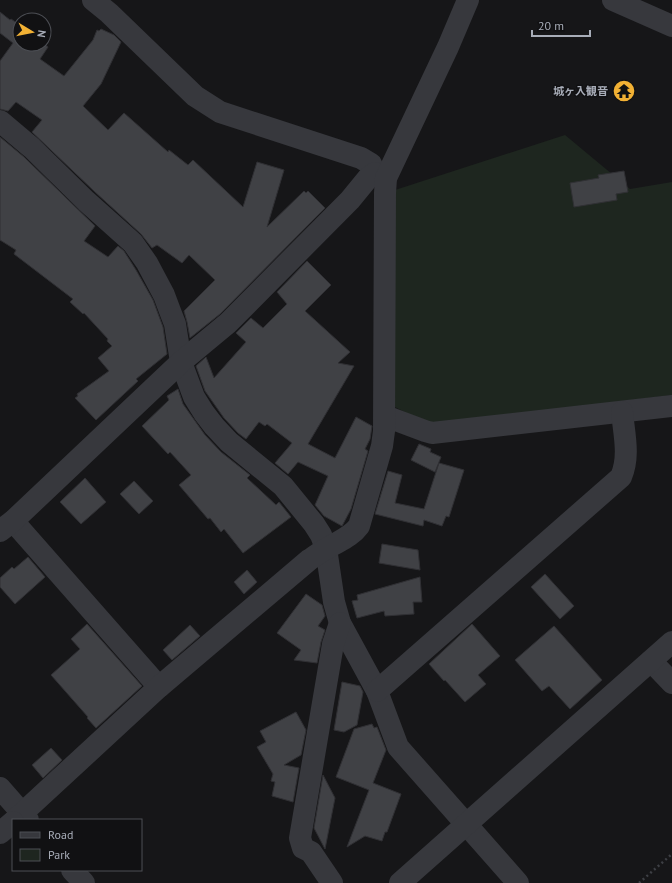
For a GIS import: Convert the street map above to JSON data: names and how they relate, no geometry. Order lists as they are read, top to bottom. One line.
{"places":{"temple":["城ヶ入観音"]},"legend":["Road","Park"],"scale_bar":"20 m","north":"right"}
